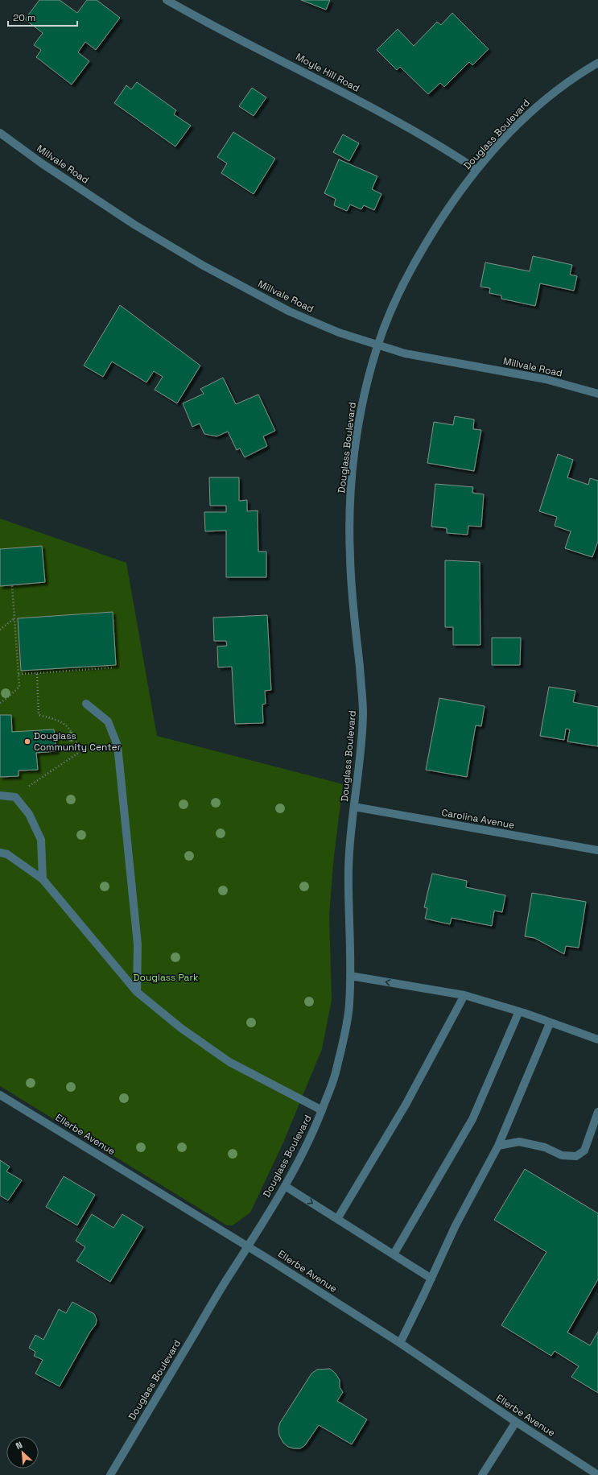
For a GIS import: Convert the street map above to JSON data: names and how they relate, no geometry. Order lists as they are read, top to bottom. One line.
{"streets":{"street":["Moyle Hill Road","Douglass Boulevard","Millvale Road","Carolina Avenue","Ellerbe Avenue"]},"crossings":[["Moyle Hill Road","Douglass Boulevard"],["Douglass Boulevard","Millvale Road"],["Douglass Boulevard","Carolina Avenue"],["Douglass Boulevard","Ellerbe Avenue"]],"parks":["Douglass Park"],"places":["Douglass Community Center"],"scale_bar":"20 m","north":"top left"}
